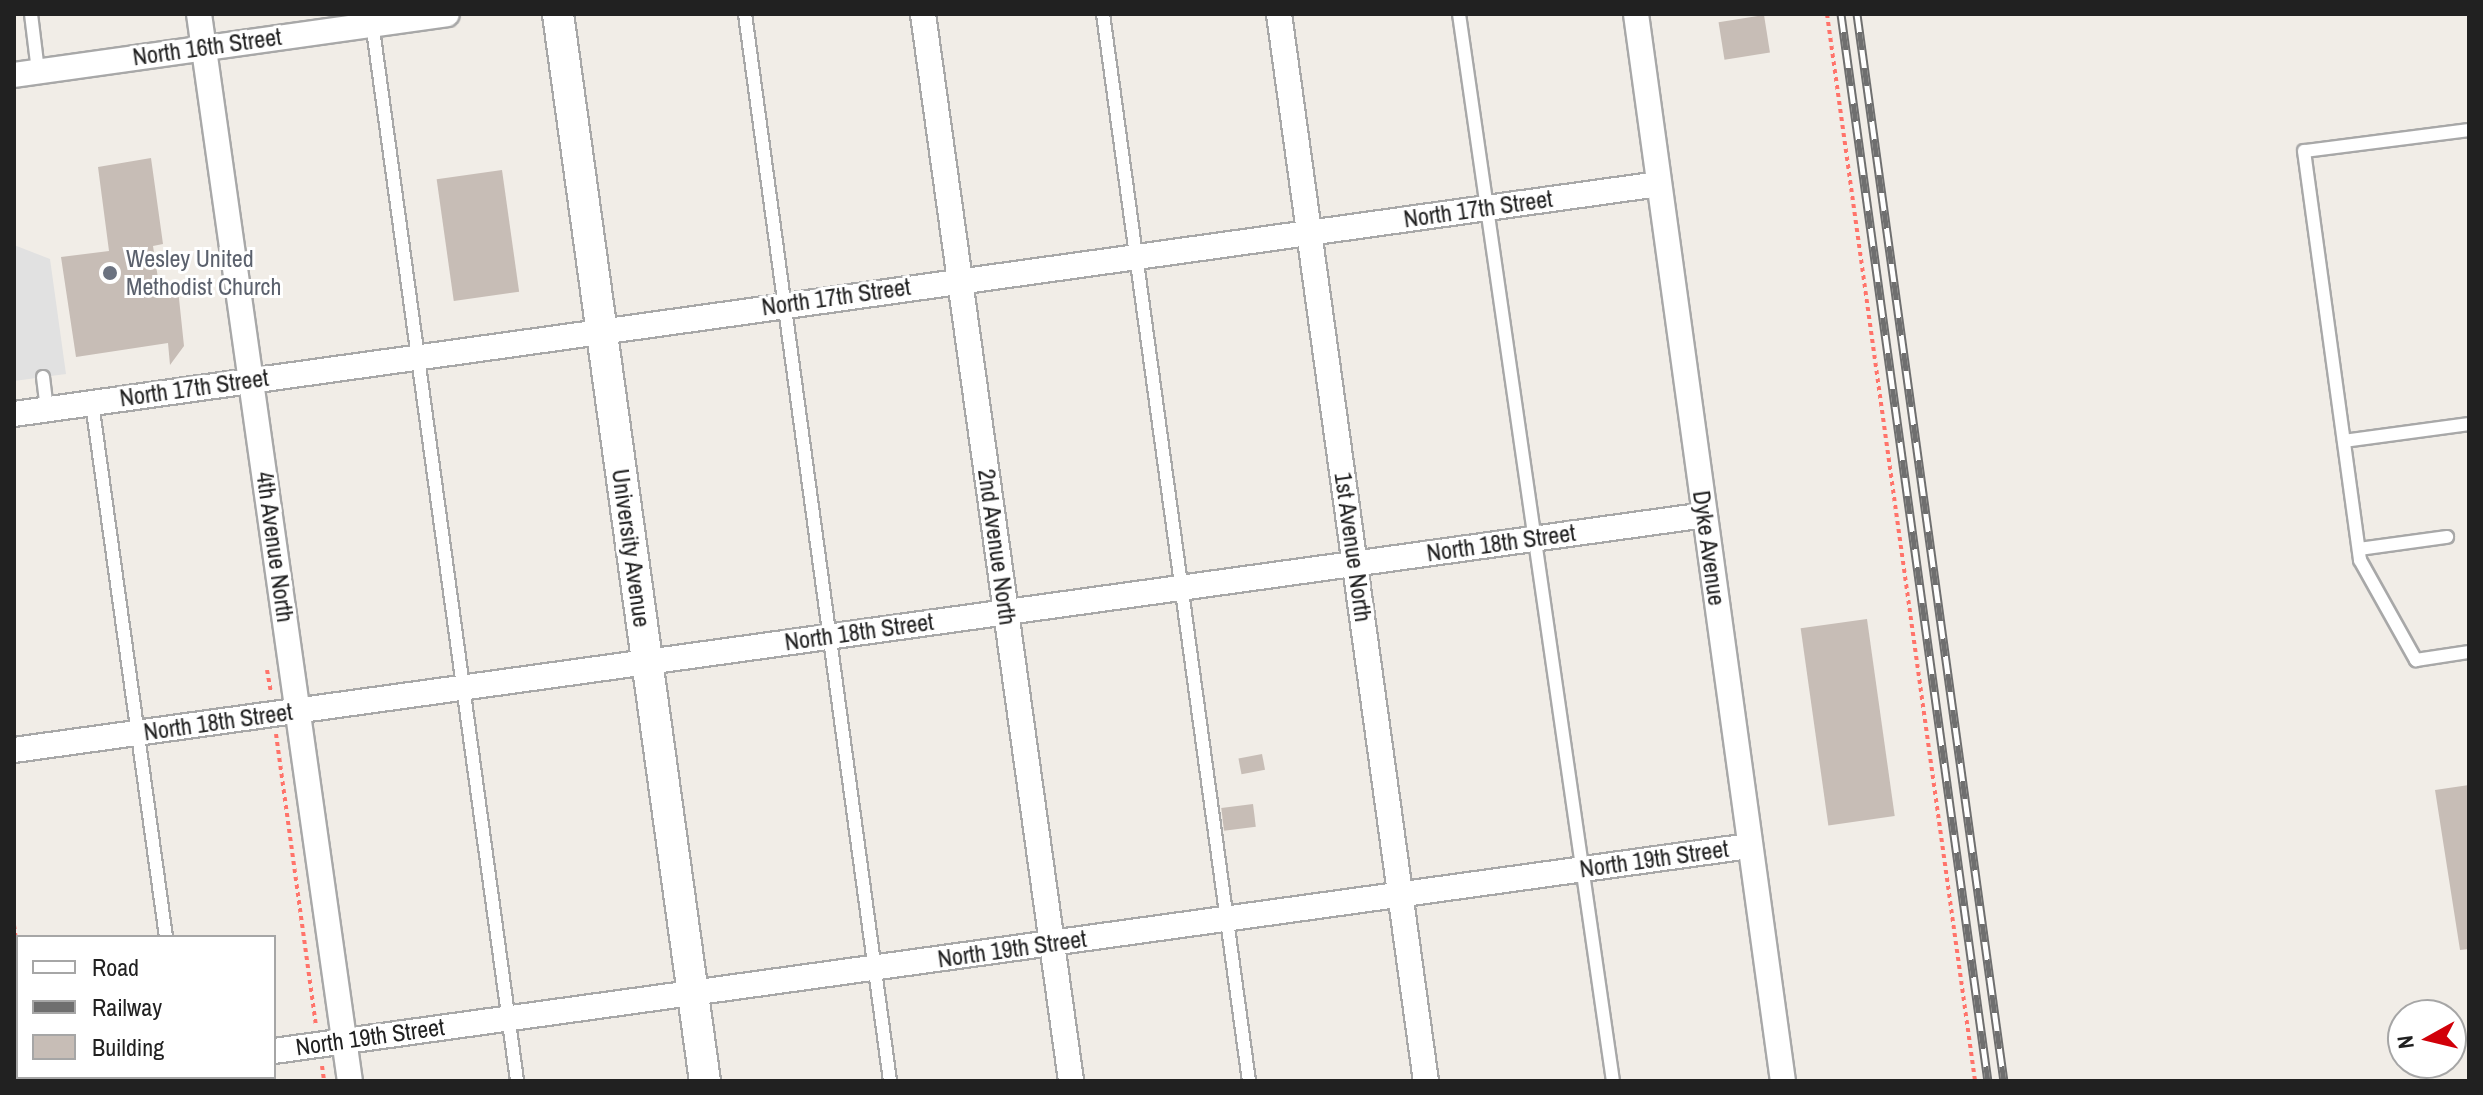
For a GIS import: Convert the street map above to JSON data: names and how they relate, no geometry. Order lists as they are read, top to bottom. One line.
{"streets":{"street":["North 16th Street","North 17th Street","North 18th Street","4th Avenue North","2nd Avenue North","1st Avenue North","University Avenue","Dyke Avenue","North 19th Street"]},"crossings":[["North 16th Street","4th Avenue North"],["North 17th Street","4th Avenue North"],["North 17th Street","2nd Avenue North"],["North 17th Street","1st Avenue North"],["North 17th Street","University Avenue"],["North 17th Street","Dyke Avenue"],["North 18th Street","4th Avenue North"],["North 18th Street","2nd Avenue North"],["North 18th Street","1st Avenue North"],["North 18th Street","University Avenue"],["North 18th Street","Dyke Avenue"],["4th Avenue North","North 19th Street"],["2nd Avenue North","North 19th Street"],["1st Avenue North","North 19th Street"],["University Avenue","North 19th Street"],["Dyke Avenue","North 19th Street"]],"places":["Wesley United Methodist Church"],"legend":["Road","Railway","Building"],"north":"left"}
